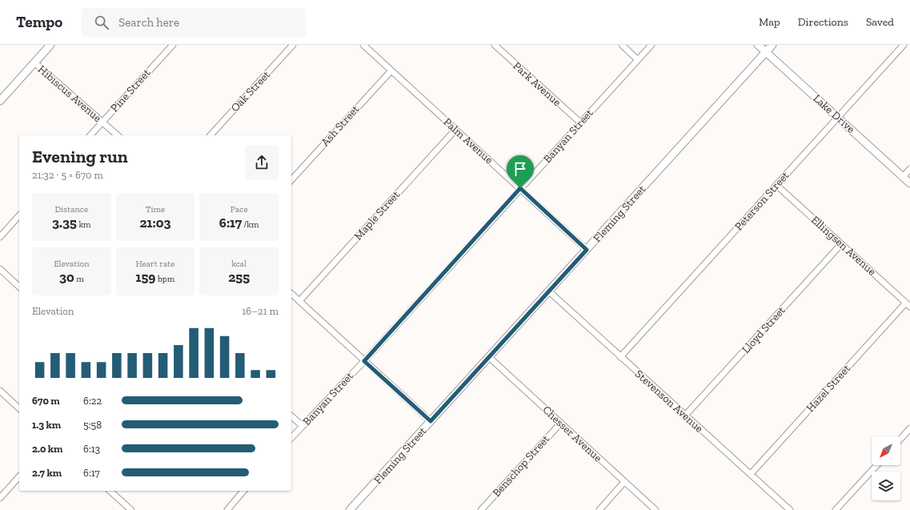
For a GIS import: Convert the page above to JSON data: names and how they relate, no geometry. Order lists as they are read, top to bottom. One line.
{"streets":{"street":["Park Avenue","Pine Street","Oak Street","Hibiscus Avenue","Lake Drive","Ash Street","Banyan Street","Palm Avenue","Peterson Street","Fleming Street","Maple Street","Ellingsen Avenue","Lloyd Street","Hazel Street","Stevenson Avenue","Chesser Avenue","Benschop Street"]},"crossings":[["Park Avenue","Banyan Street"],["Pine Street","Hibiscus Avenue"],["Lake Drive","Peterson Street"],["Lake Drive","Fleming Street"],["Ash Street","Palm Avenue"],["Banyan Street","Palm Avenue"],["Palm Avenue","Fleming Street"],["Palm Avenue","Maple Street"],["Peterson Street","Ellingsen Avenue"],["Peterson Street","Stevenson Avenue"],["Fleming Street","Stevenson Avenue"],["Fleming Street","Chesser Avenue"],["Ellingsen Avenue","Lloyd Street"],["Ellingsen Avenue","Hazel Street"],["Lloyd Street","Stevenson Avenue"],["Hazel Street","Stevenson Avenue"],["Chesser Avenue","Benschop Street"]],"north":"bottom left","page":{"header":"Tempo","search":"Search here","nav":["Map","Directions","Saved"],"heading":["Evening run","21:32 · 5 × 670 m"],"stats":[["Distance","3.35 km"],["Time","21:03"],["Pace","6:17 /km"],["Elevation","30 m"],["Heart rate","159 bpm"],["kcal","255"]],"chart":["Elevation","16–21 m"],"list":[{"name":"670 m","note":"6:22"},{"name":"1.3 km","note":"5:58"},{"name":"2.0 km","note":"6:13"},{"name":"2.7 km","note":"6:17"}]}}
